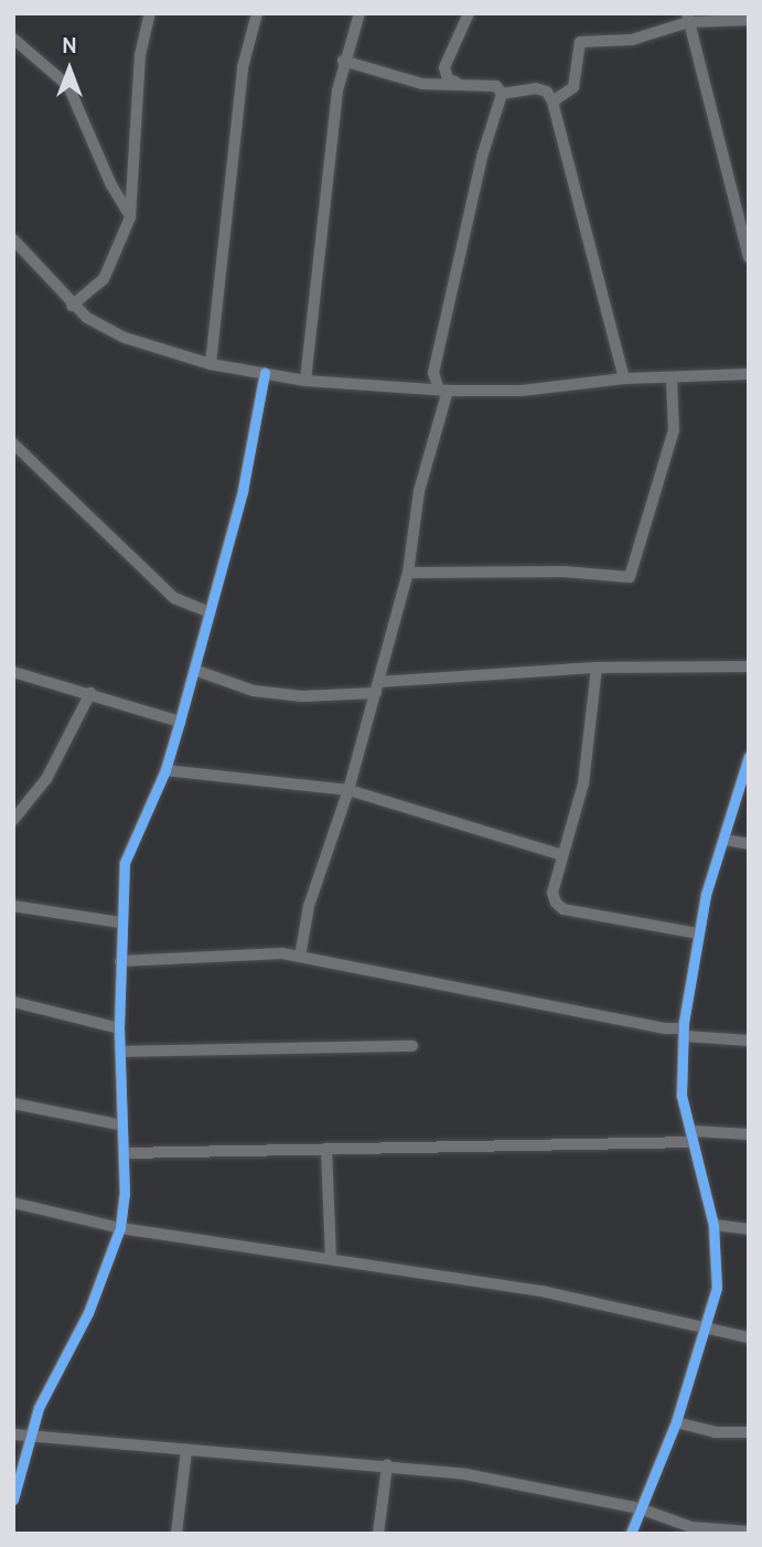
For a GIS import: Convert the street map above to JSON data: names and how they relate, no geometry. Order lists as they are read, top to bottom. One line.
{"north":"top"}
